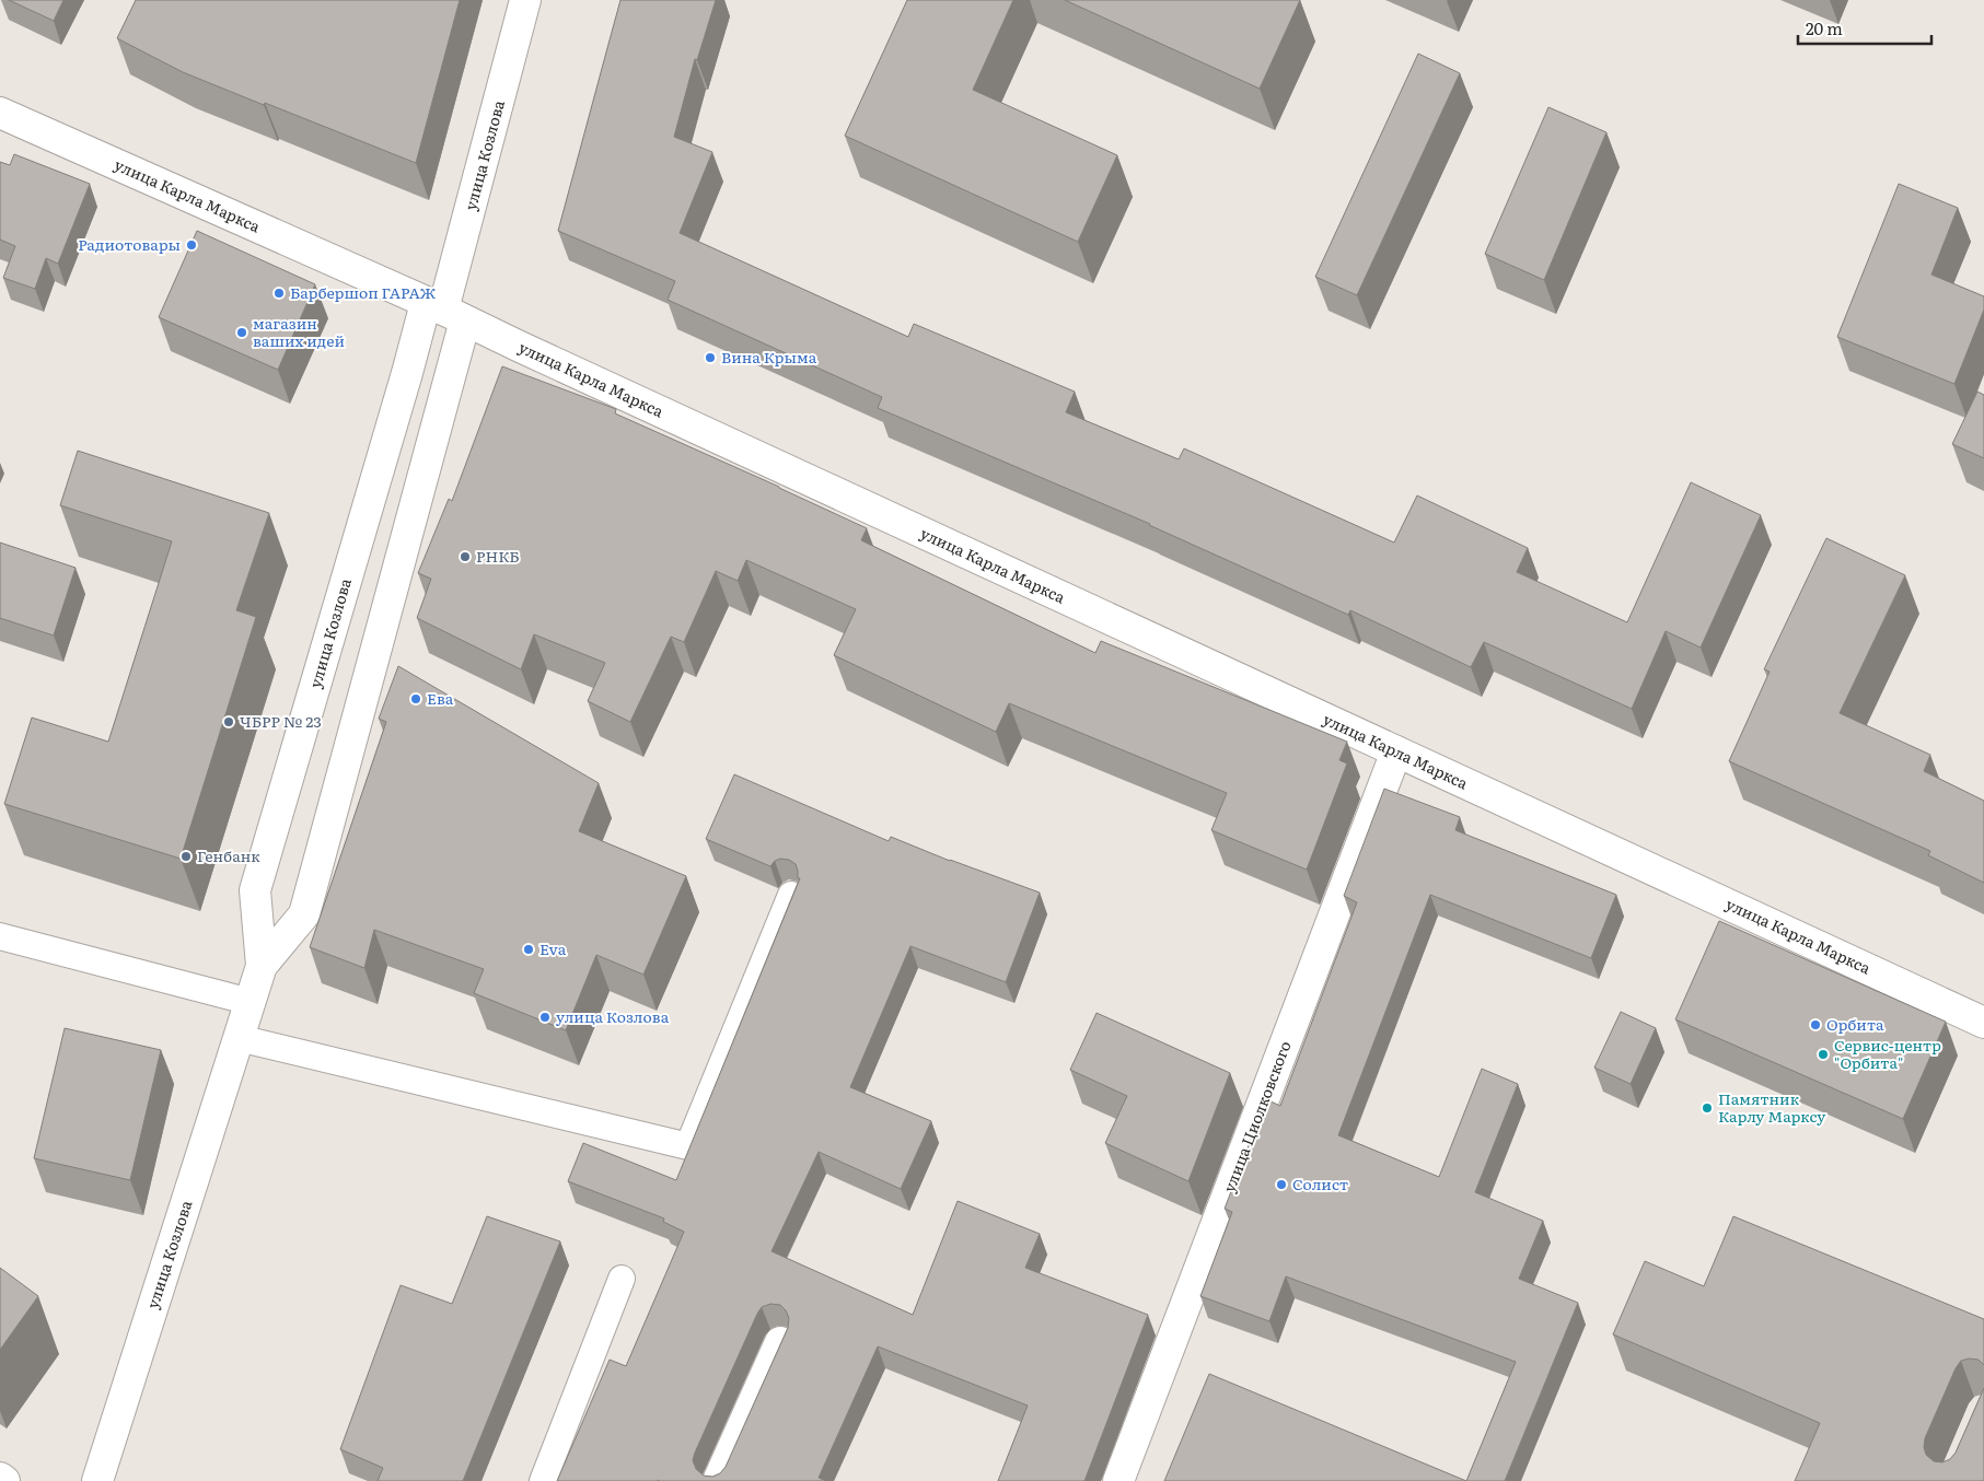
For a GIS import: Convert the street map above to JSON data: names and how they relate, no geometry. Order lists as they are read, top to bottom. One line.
{"streets":{"street":["улица Козлова","улица Карла Маркса","улица Циолковского"]},"crossings":[["улица Козлова","улица Карла Маркса"],["улица Карла Маркса","улица Циолковского"]],"places":["Радиотовары","Барбершоп ГАРАЖ","магазин ваших идей","Вина Крыма","РНКБ","Ева","ЧБРР № 23","Генбанк","Eva","улица Козлова","Орбита","Сервис-центр \"Орбита\"","Памятник Карлу Марксу","Солист"],"scale_bar":"20 m"}
